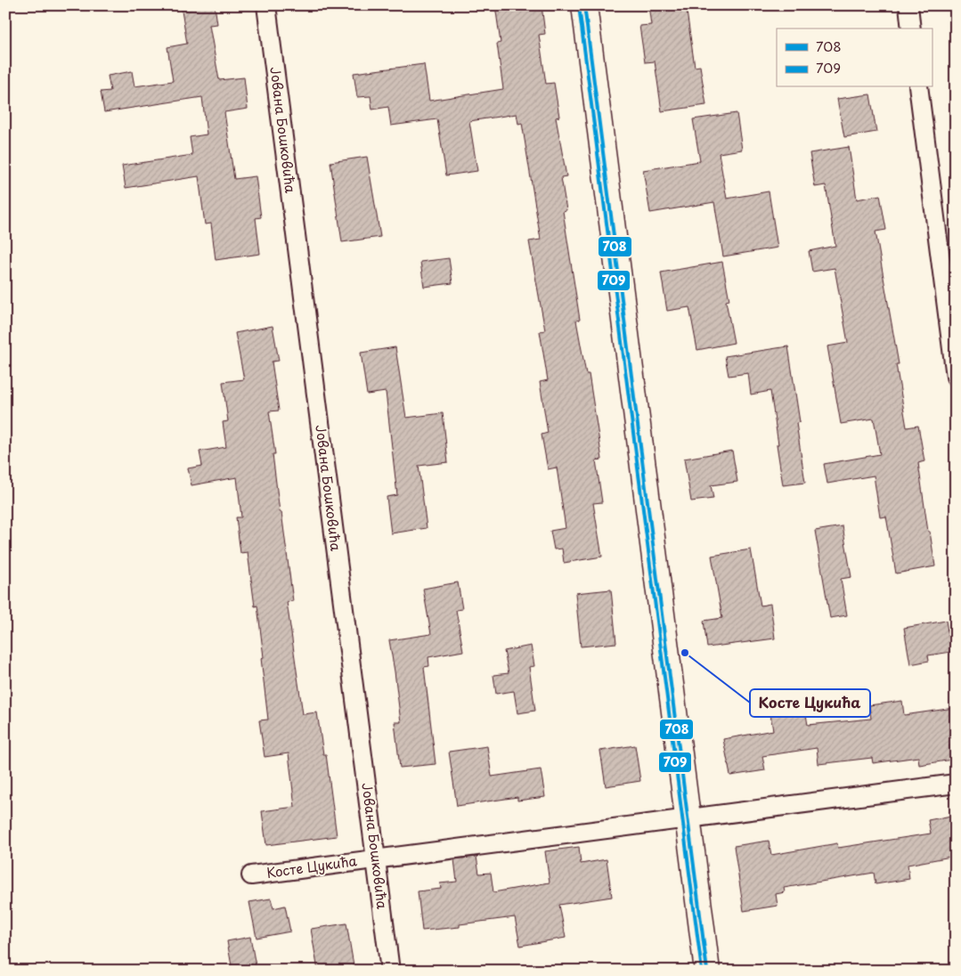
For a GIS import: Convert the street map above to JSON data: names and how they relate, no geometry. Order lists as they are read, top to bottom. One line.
{"streets":{"street":["Јована Бошковића","Косте Цукића"]},"crossings":[["Јована Бошковића","Косте Цукића"]],"places":["Косте Цукића"],"lines":["transit line 708","transit line 709"],"legend":["708","709"]}
